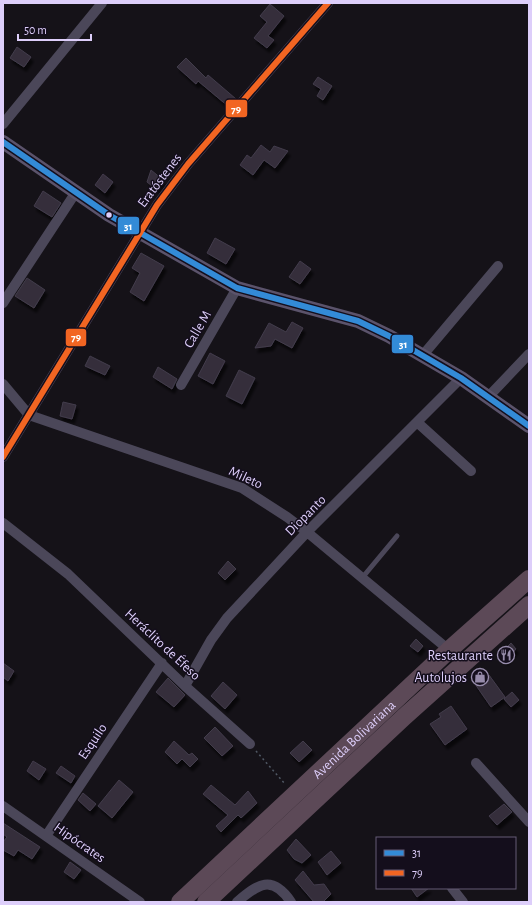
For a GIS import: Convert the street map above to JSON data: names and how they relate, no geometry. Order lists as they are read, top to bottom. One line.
{"streets":{"highway":["Avenida Bolivariana"],"street":["Eratóstenes","Calle M","Mileto","Diopanto","Heráclito de Éfeso","Esquilo","Hipócrates"]},"crossings":[["Eratóstenes","Mileto"],["Mileto","Diopanto"],["Mileto","Avenida Bolivariana"],["Diopanto","Heráclito de Éfeso"],["Heráclito de Éfeso","Esquilo"],["Esquilo","Hipócrates"]],"places":{"restaurant":["Restaurante"],"shop":["Autolujos"]},"lines":["transit line 79","transit line 31"],"legend":["31","79"],"scale_bar":"50 m"}
